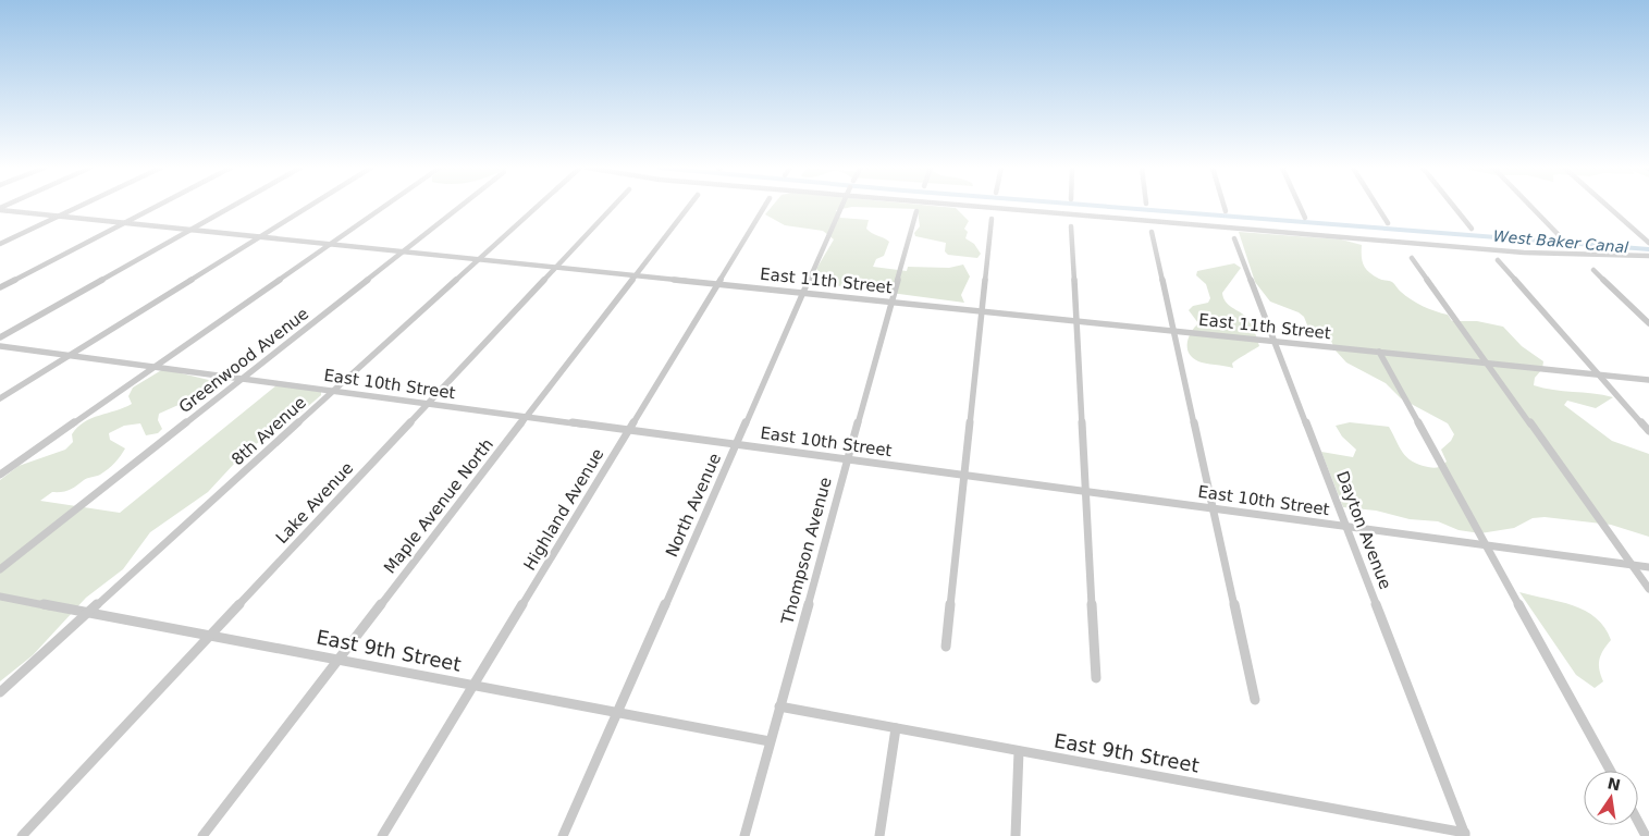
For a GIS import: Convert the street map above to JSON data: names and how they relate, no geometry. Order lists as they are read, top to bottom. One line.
{"streets":{"street":["East 11th Street","Greenwood Avenue","East 10th Street","8th Avenue","Lake Avenue","North Avenue","Maple Avenue North","Highland Avenue","Dayton Avenue","Thompson Avenue","East 9th Street"]},"crossings":[["East 11th Street","Greenwood Avenue"],["East 11th Street","8th Avenue"],["East 11th Street","Lake Avenue"],["East 11th Street","North Avenue"],["East 11th Street","Maple Avenue North"],["East 11th Street","Highland Avenue"],["East 11th Street","Dayton Avenue"],["East 11th Street","Thompson Avenue"],["Greenwood Avenue","East 10th Street"],["East 10th Street","8th Avenue"],["East 10th Street","Lake Avenue"],["East 10th Street","North Avenue"],["East 10th Street","Maple Avenue North"],["East 10th Street","Highland Avenue"],["East 10th Street","Dayton Avenue"],["East 10th Street","Thompson Avenue"],["8th Avenue","East 9th Street"],["Lake Avenue","East 9th Street"],["North Avenue","East 9th Street"],["Maple Avenue North","East 9th Street"],["Highland Avenue","East 9th Street"],["Dayton Avenue","East 9th Street"],["Thompson Avenue","East 9th Street"]],"water":["West Baker Canal"],"north":"top"}
